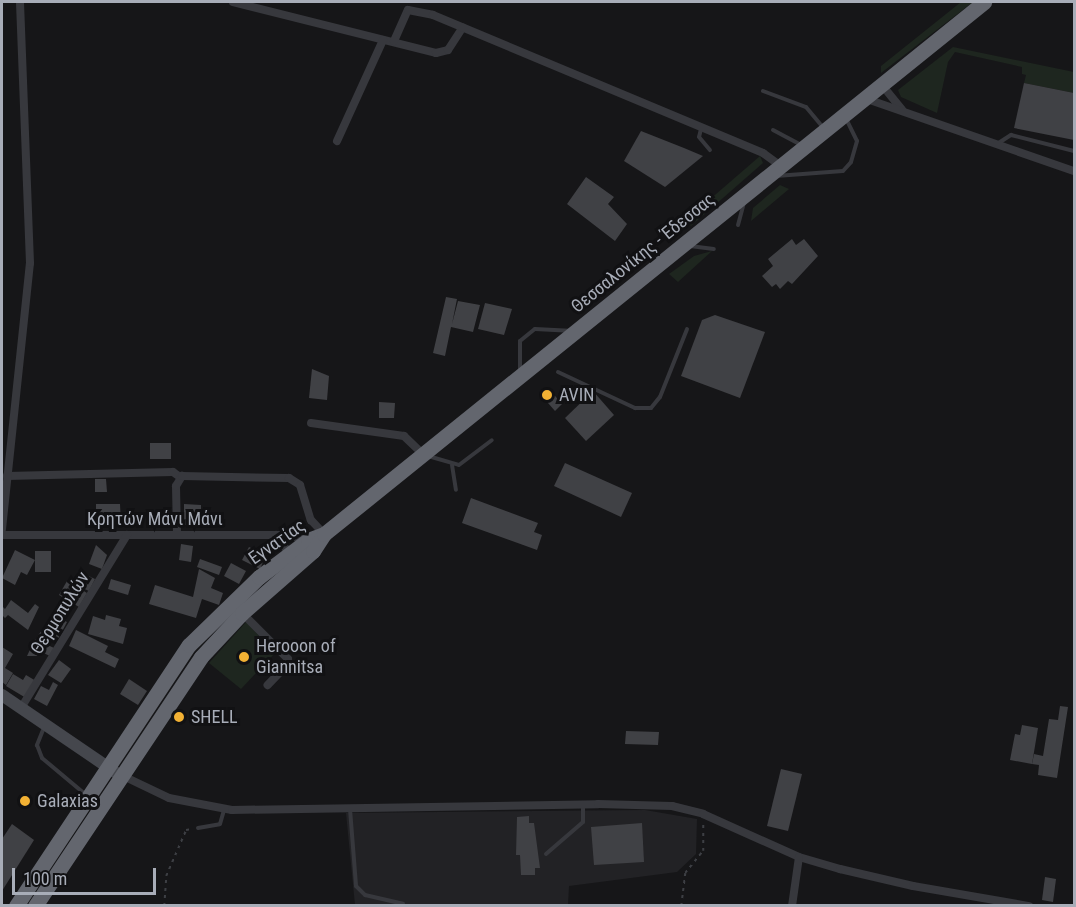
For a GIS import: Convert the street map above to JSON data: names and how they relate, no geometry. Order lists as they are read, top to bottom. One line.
{"streets":{"highway":["Θεσσαλονίκης - Έδεσσας","Εγνατίας"],"street":["Κρητών Μάνι Μάνι","Θερμοπυλών"]},"crossings":[["Θεσσαλονίκης - Έδεσσας","Εγνατίας"],["Κρητών Μάνι Μάνι","Εγνατίας"],["Κρητών Μάνι Μάνι","Θερμοπυλών"]],"places":["AVIN","Herooon of Giannitsa","SHELL","Galaxias"],"scale_bar":"100 m"}
